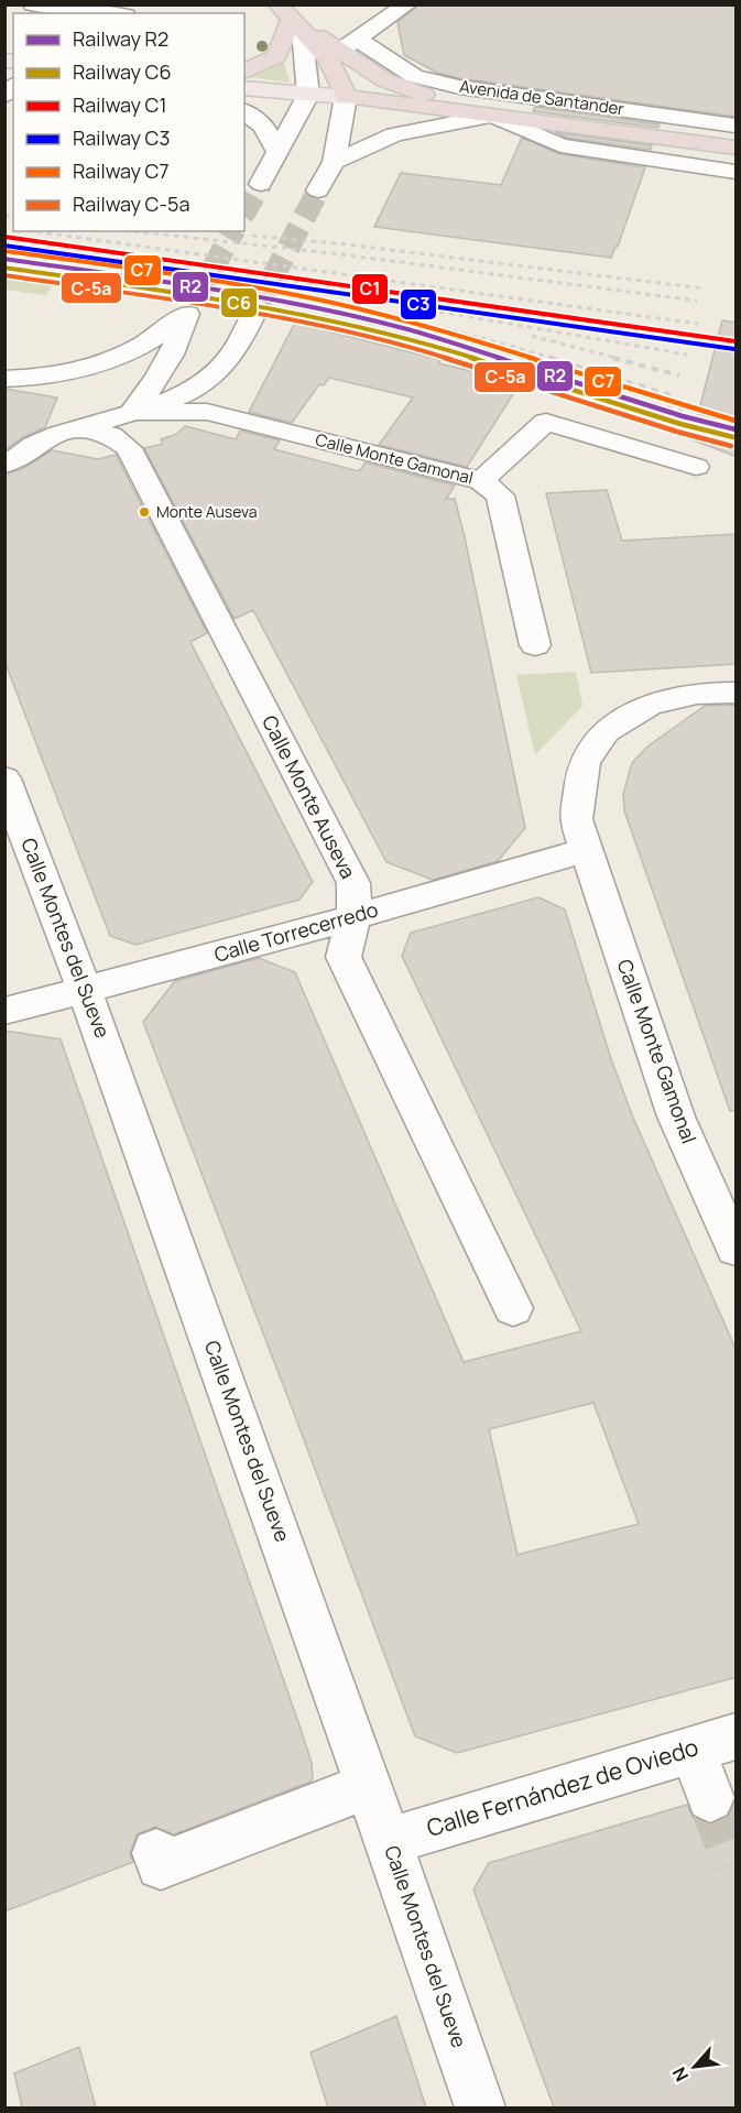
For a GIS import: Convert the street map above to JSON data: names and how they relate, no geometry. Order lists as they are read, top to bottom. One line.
{"streets":{"highway":["Avenida de Santander"],"street":["Calle Monte Gamonal","Calle Monte Auseva","Calle Torrecerredo","Calle Montes del Sueve","Calle Fernández de Oviedo"]},"crossings":[["Calle Monte Gamonal","Calle Torrecerredo"],["Calle Monte Auseva","Calle Torrecerredo"],["Calle Torrecerredo","Calle Montes del Sueve"],["Calle Montes del Sueve","Calle Fernández de Oviedo"]],"places":["Monte Auseva"],"lines":["rail line C1","rail line C3","rail line C7","rail line R2","rail line C6","rail line C-5a"],"legend":["Railway R2","Railway C6","Railway C1","Railway C3","Railway C7","Railway C-5a"],"north":"bottom left"}
